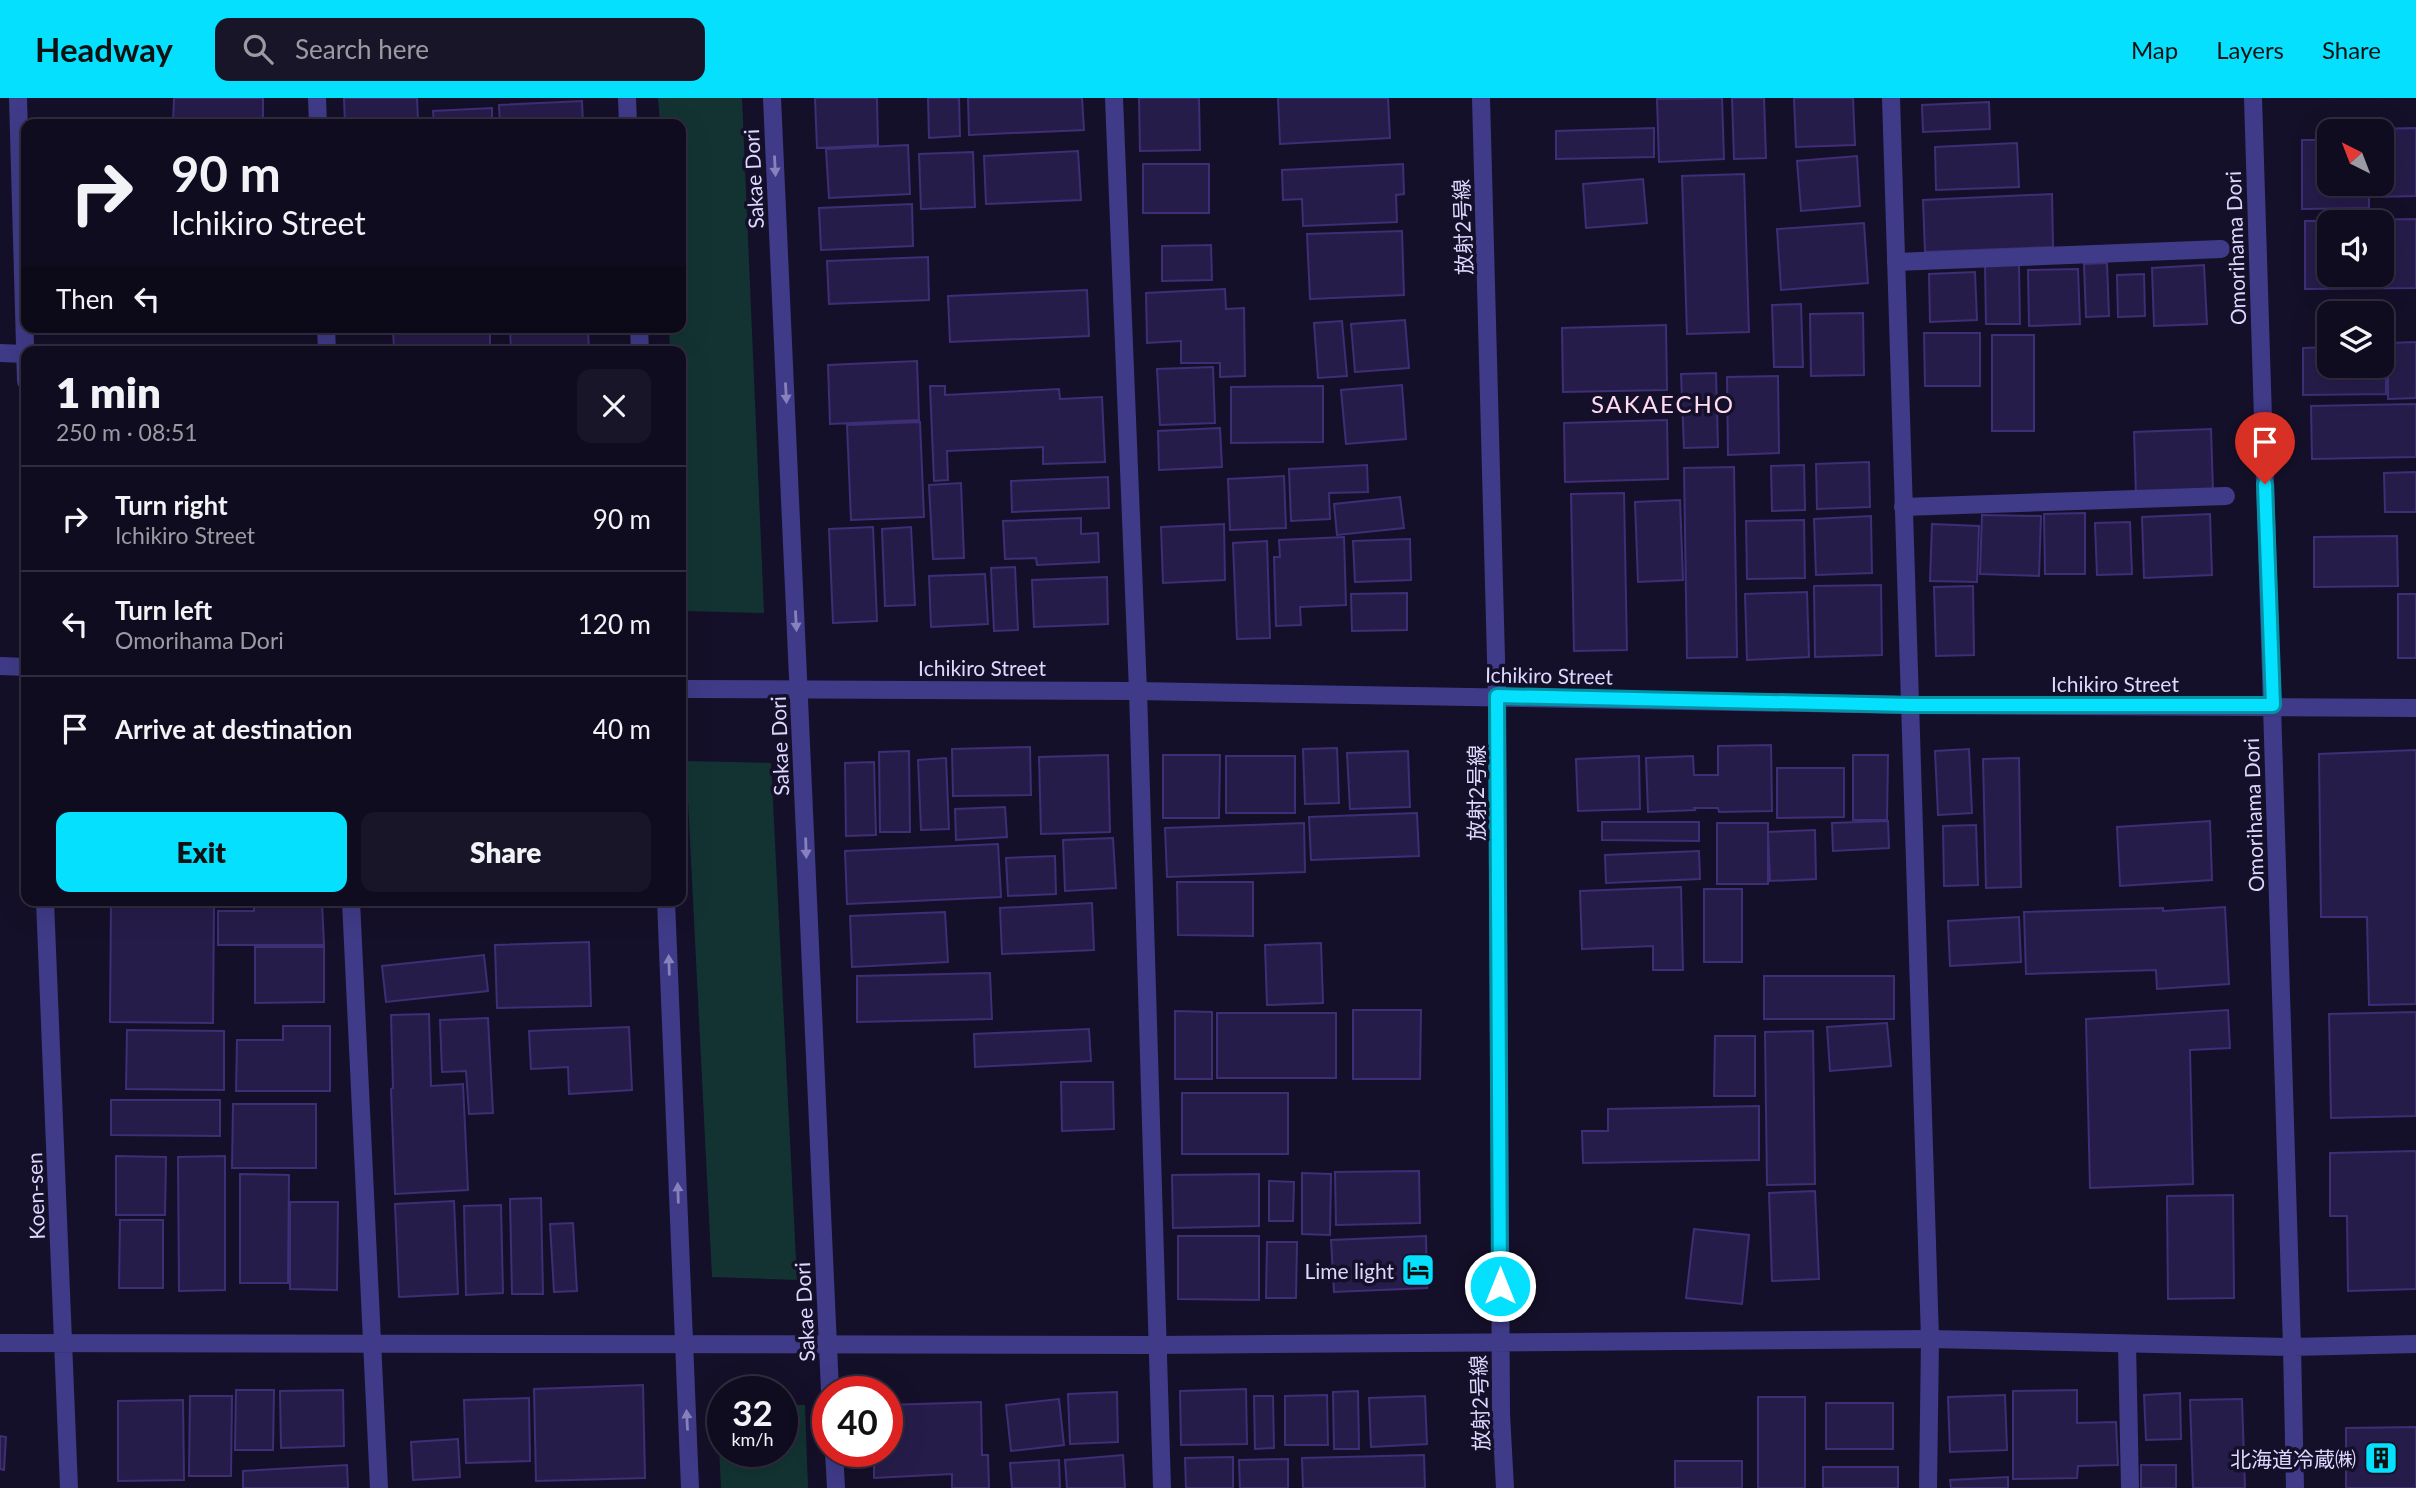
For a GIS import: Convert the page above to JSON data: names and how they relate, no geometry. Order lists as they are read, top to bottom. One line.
{"streets":{"street":["Sakae Dori","放射2号線","Omorihama Dori","Ichikiro Street","Koen-sen"]},"crossings":[["Sakae Dori","Ichikiro Street"],["放射2号線","Ichikiro Street"],["Omorihama Dori","Ichikiro Street"]],"districts":["SAKAECHO"],"places":{"hotel":["Lime light"],"building":["北海道冷蔵㈱"]},"north":"top left","page":{"header":"Headway","search":"Search here","nav":["Map","Layers","Share"],"turn":["90 m","Ichikiro Street"],"then":"Then","heading":["1 min","250 m · 08:51"],"list":[{"name":"Turn right","note":"Ichikiro Street","value":"90 m"},{"name":"Turn left","note":"Omorihama Dori","value":"120 m"},{"name":"Arrive at destination","value":"40 m"}],"buttons":["Exit","Share"],"speed":"32 km/h","limit":"40"}}
